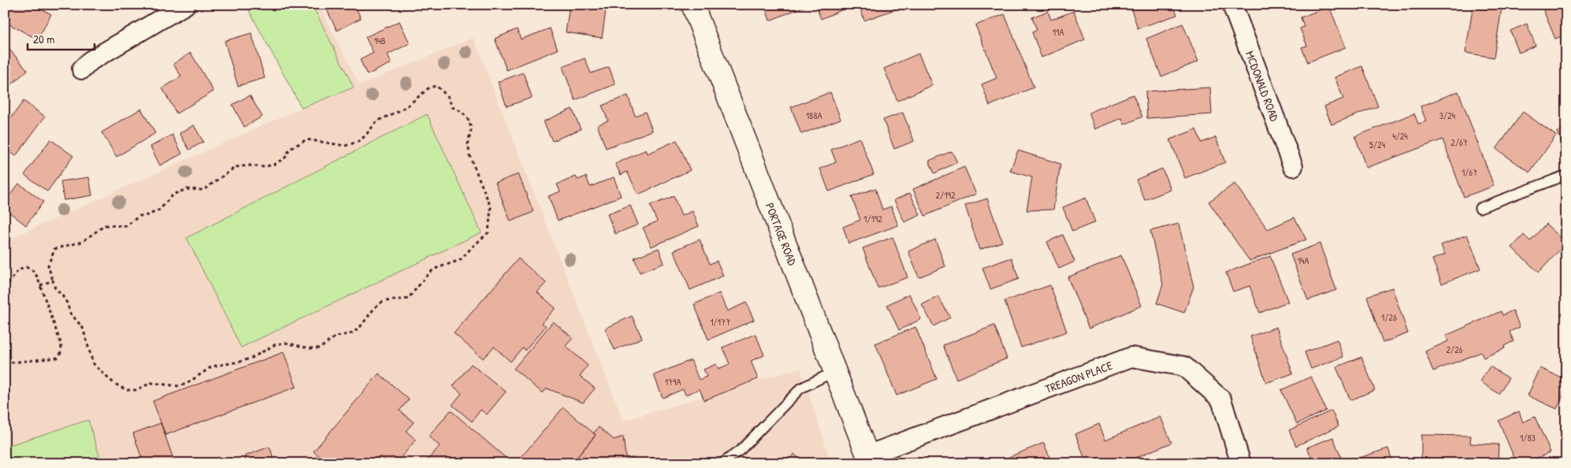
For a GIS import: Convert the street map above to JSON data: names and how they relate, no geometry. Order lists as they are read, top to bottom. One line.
{"streets":{"main road":["PORTAGE ROAD"],"street":["MCDONALD ROAD","TREAGON PLACE"]},"crossings":[["PORTAGE ROAD","TREAGON PLACE"]],"house_numbers":["11A","14B","188A","3/24","4/24","2/67","5/24","1/67","2/192","1/192","14A","1/26","1/177","2/26","179A","1/83"],"scale_bar":"20 m"}
